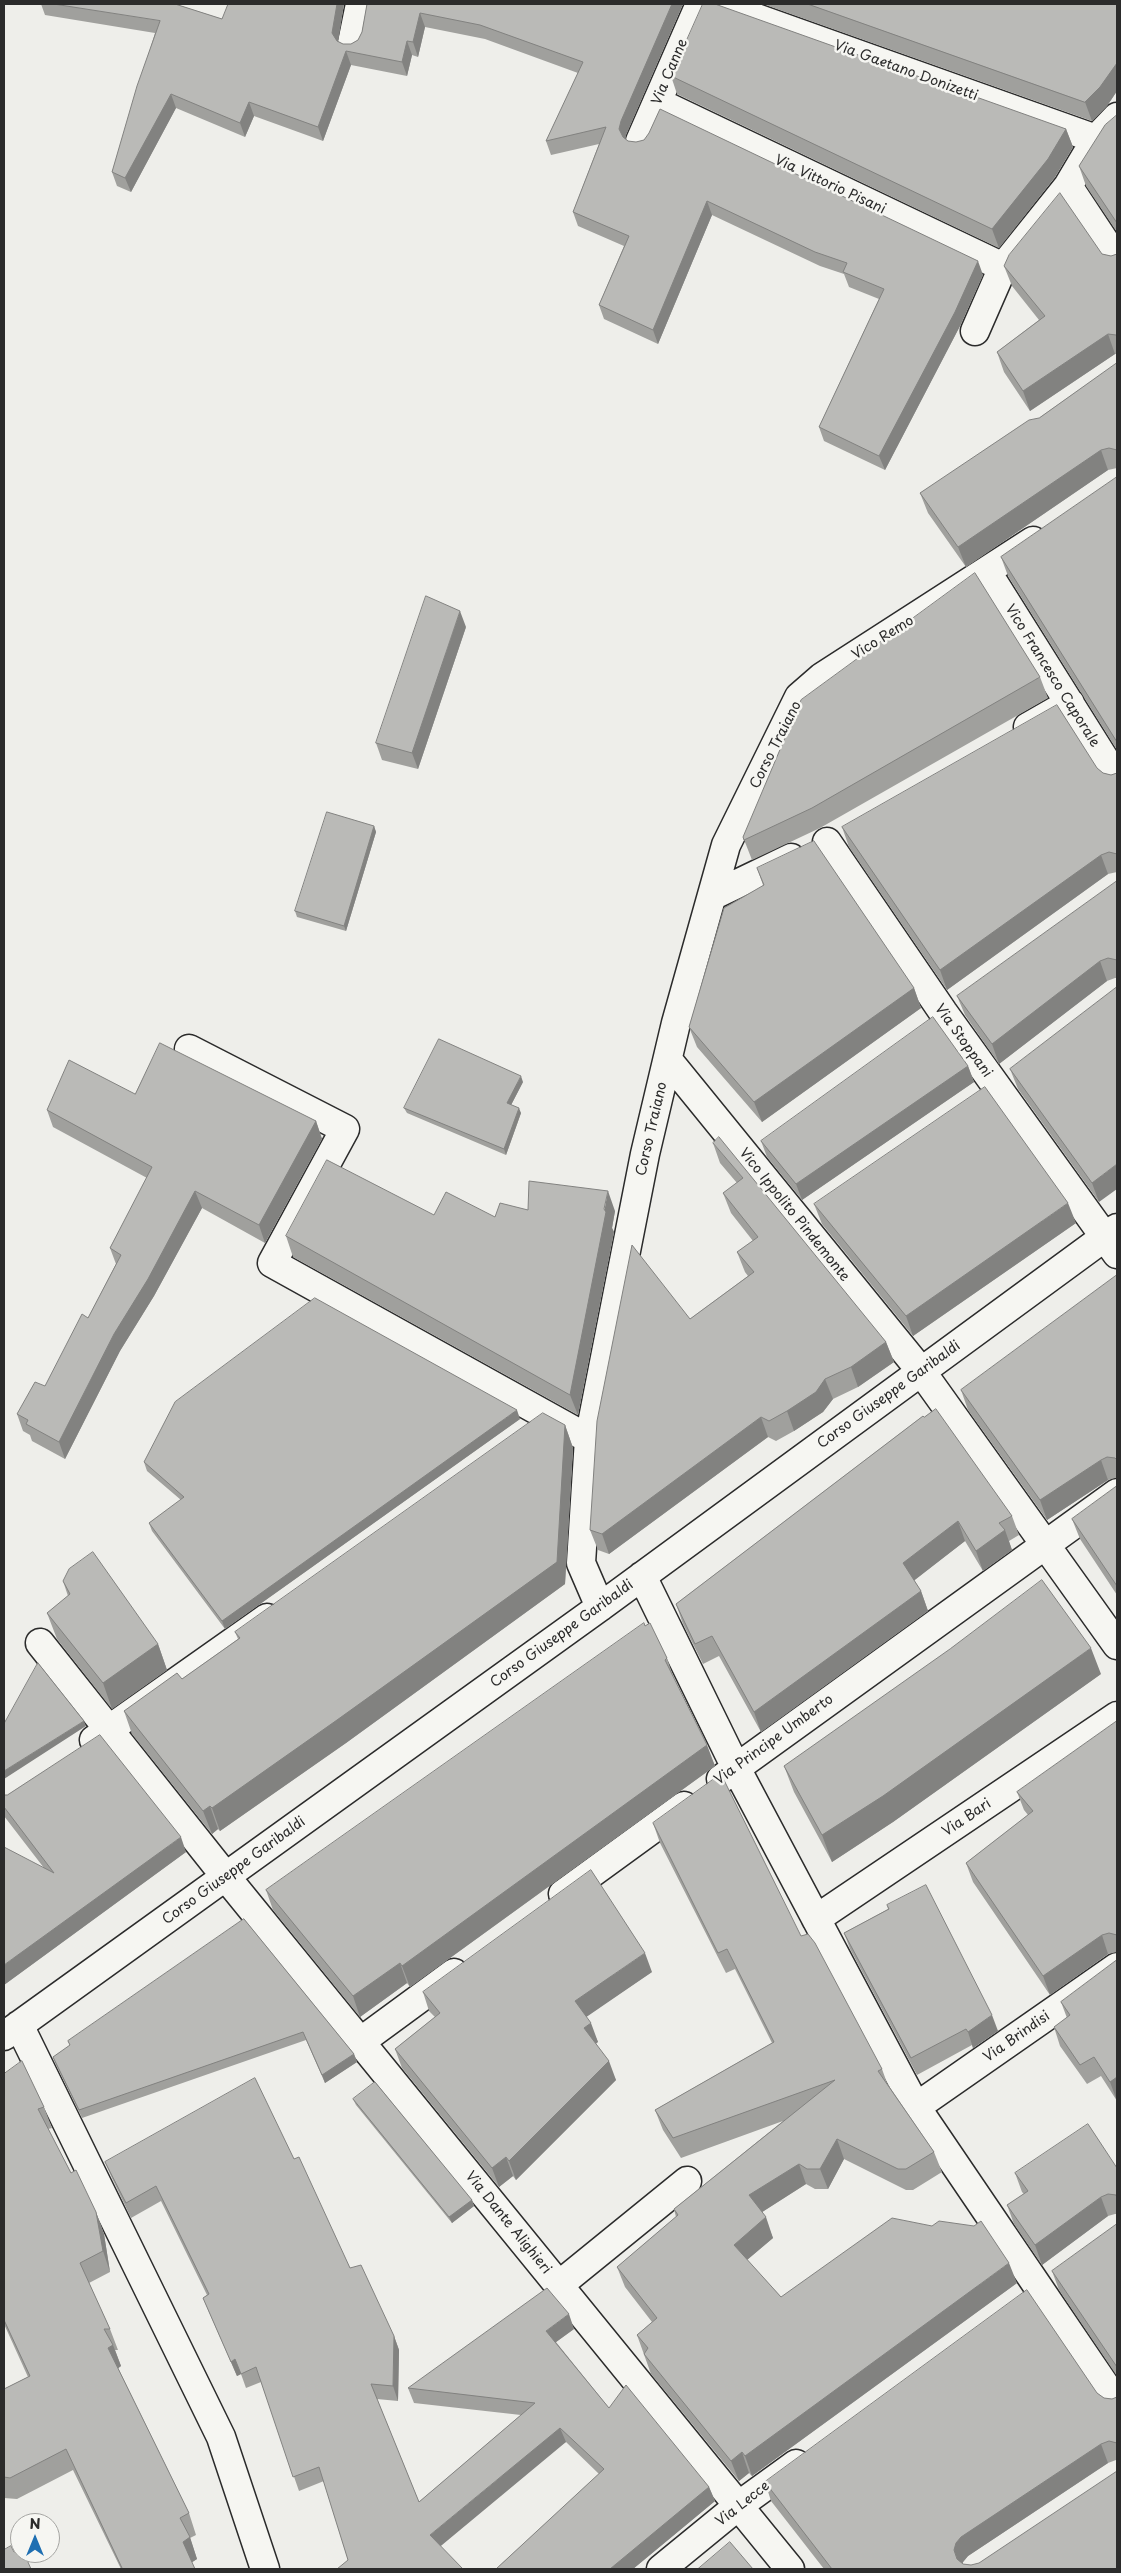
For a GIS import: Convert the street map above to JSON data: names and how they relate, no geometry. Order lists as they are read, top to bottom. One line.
{"streets":{"street":["Via Gaetano Donizetti","Via Canne","Via Vittorio Pisani","Vico Remo","Vico Francesco Caporale","Corso Traiano","Via Stoppani","Vico Ippolito Pindemonte","Corso Giuseppe Garibaldi","Via Principe Umberto","Via Bari","Via Brindisi","Via Dante Alighieri","Via Lecce"]},"crossings":[["Via Canne","Via Vittorio Pisani"],["Vico Remo","Vico Francesco Caporale"],["Vico Remo","Corso Traiano"],["Corso Traiano","Vico Ippolito Pindemonte"],["Corso Traiano","Corso Giuseppe Garibaldi"],["Via Stoppani","Corso Giuseppe Garibaldi"],["Vico Ippolito Pindemonte","Corso Giuseppe Garibaldi"],["Vico Ippolito Pindemonte","Via Principe Umberto"],["Corso Giuseppe Garibaldi","Via Dante Alighieri"],["Via Dante Alighieri","Via Lecce"]],"north":"top"}
